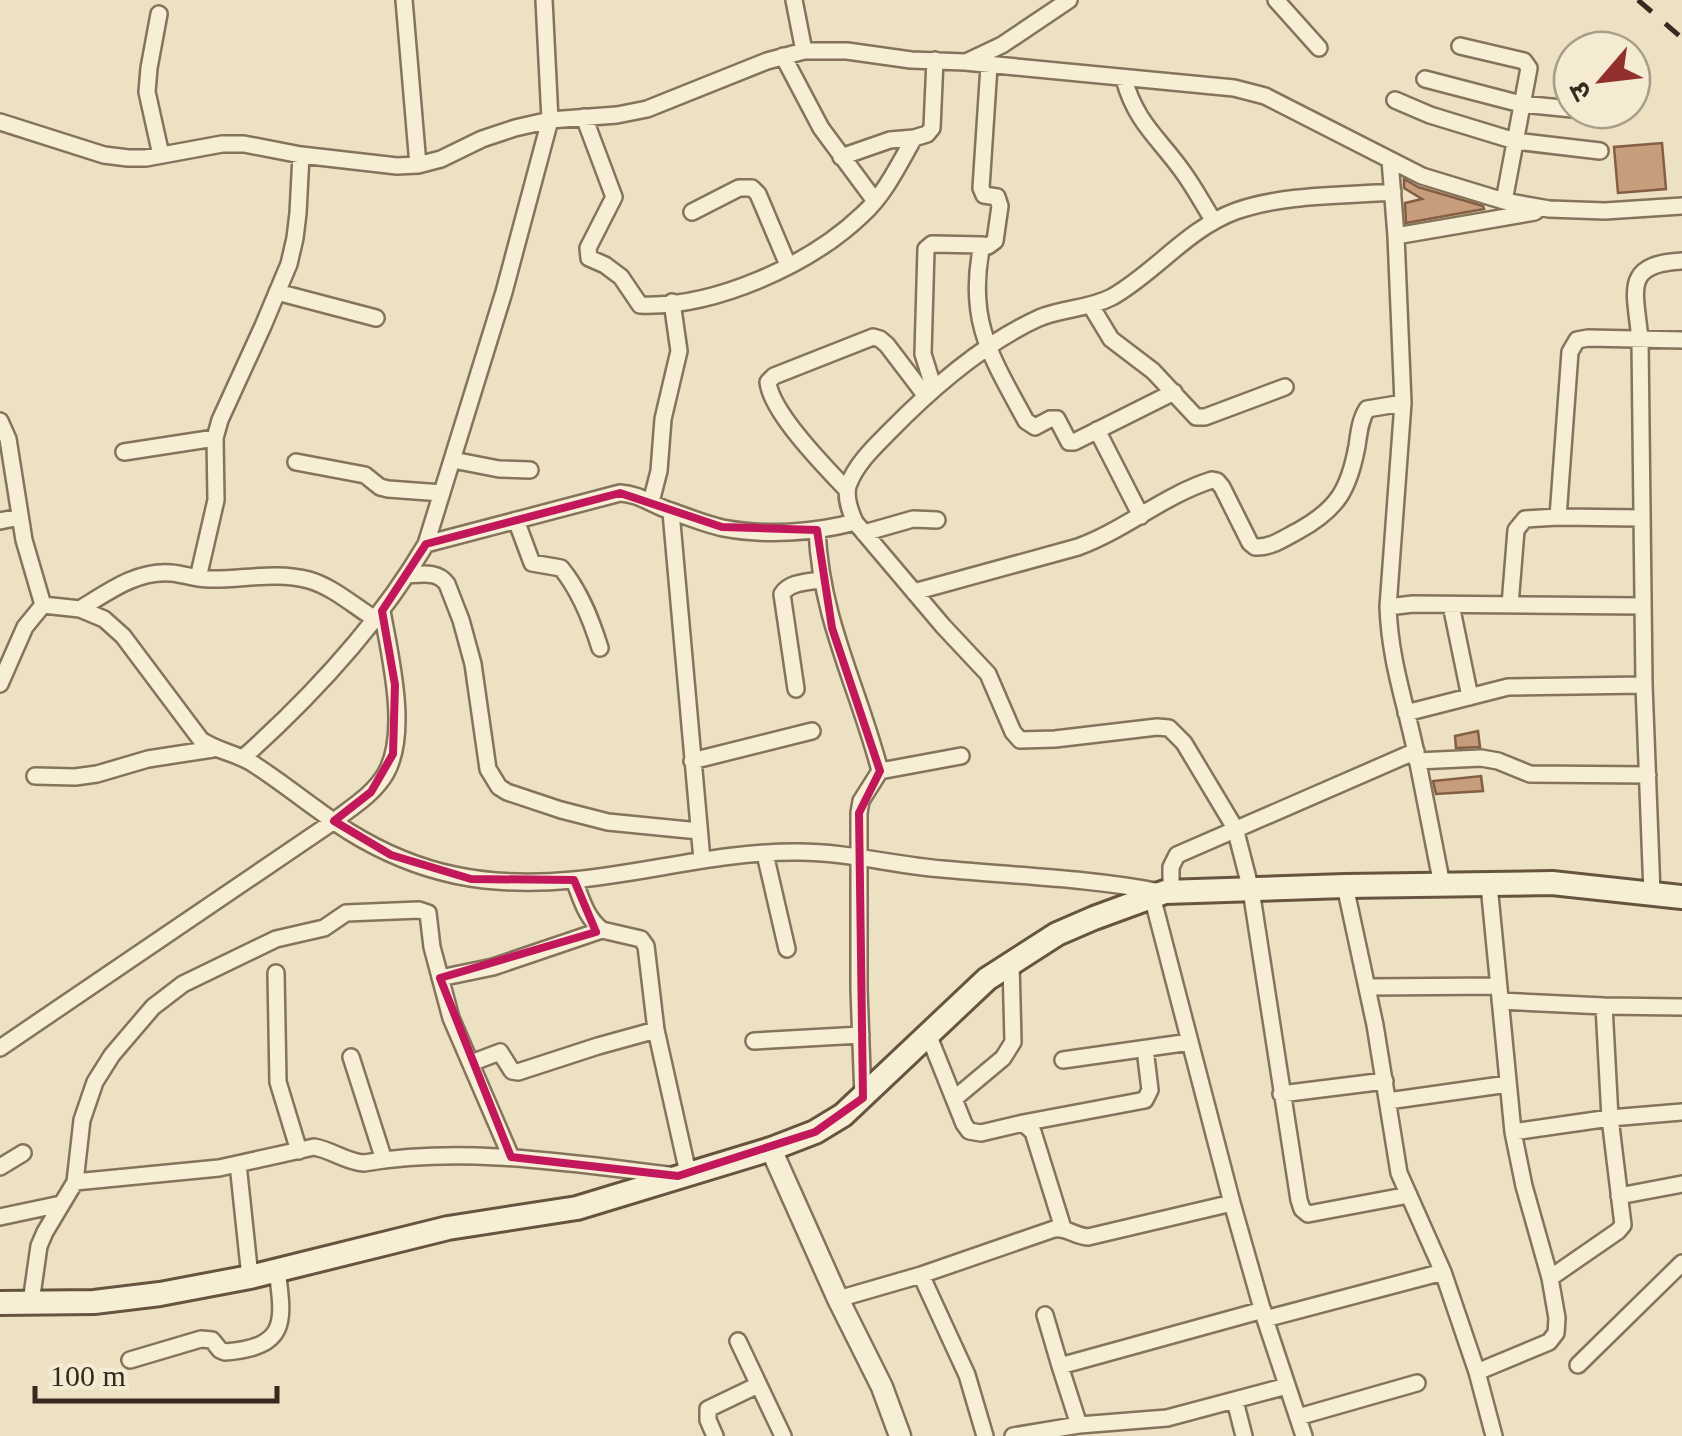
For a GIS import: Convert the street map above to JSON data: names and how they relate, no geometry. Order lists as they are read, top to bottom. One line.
{"scale_bar":"100 m","north":"bottom left"}
